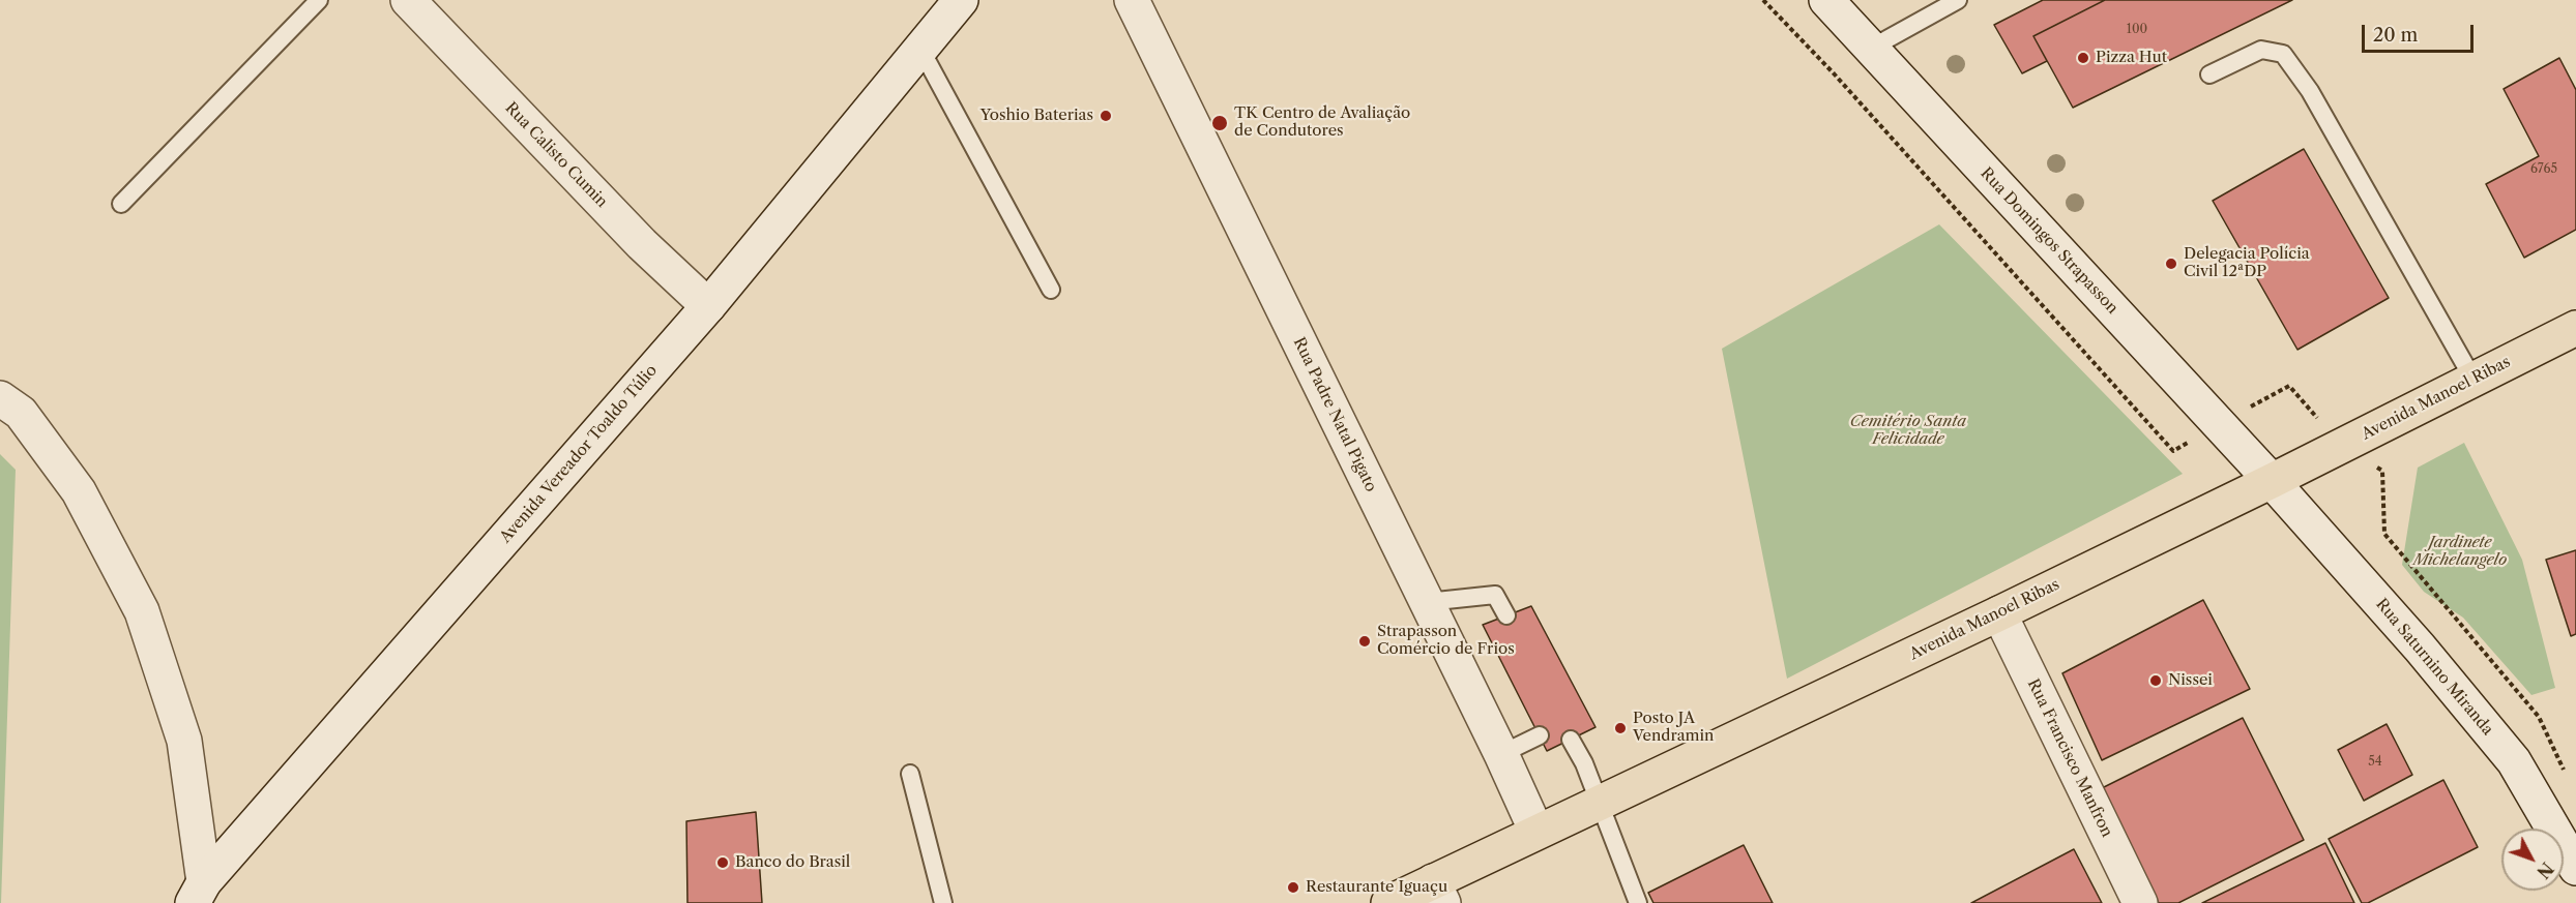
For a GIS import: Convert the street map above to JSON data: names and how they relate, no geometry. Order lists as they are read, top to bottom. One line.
{"streets":{"main road":["Rua Calisto Cumin","Rua Domingos Strapasson","Avenida Manoel Ribas","Rua Padre Natal Pigato","Avenida Vereador Toaldo Túlio","Rua Saturnino Miranda","Rua Francisco Manfron"]},"crossings":[["Rua Calisto Cumin","Avenida Vereador Toaldo Túlio"],["Rua Domingos Strapasson","Avenida Manoel Ribas"],["Rua Domingos Strapasson","Rua Saturnino Miranda"],["Avenida Manoel Ribas","Rua Padre Natal Pigato"],["Avenida Manoel Ribas","Rua Saturnino Miranda"],["Avenida Manoel Ribas","Rua Francisco Manfron"]],"parks":["Cemitério Santa Felicidade","Jardinete Michelangelo"],"places":["Pizza Hut","Yoshio Baterias","TK Centro de Avaliação de Condutores","Delegacia Polícia Civil 12ªDP","Strapasson Comércio de Frios","Nissei","Posto JA Vendramin","Banco do Brasil","Restaurante Iguaçu"],"house_numbers":["100","6765","54"],"scale_bar":"20 m","north":"bottom right"}
